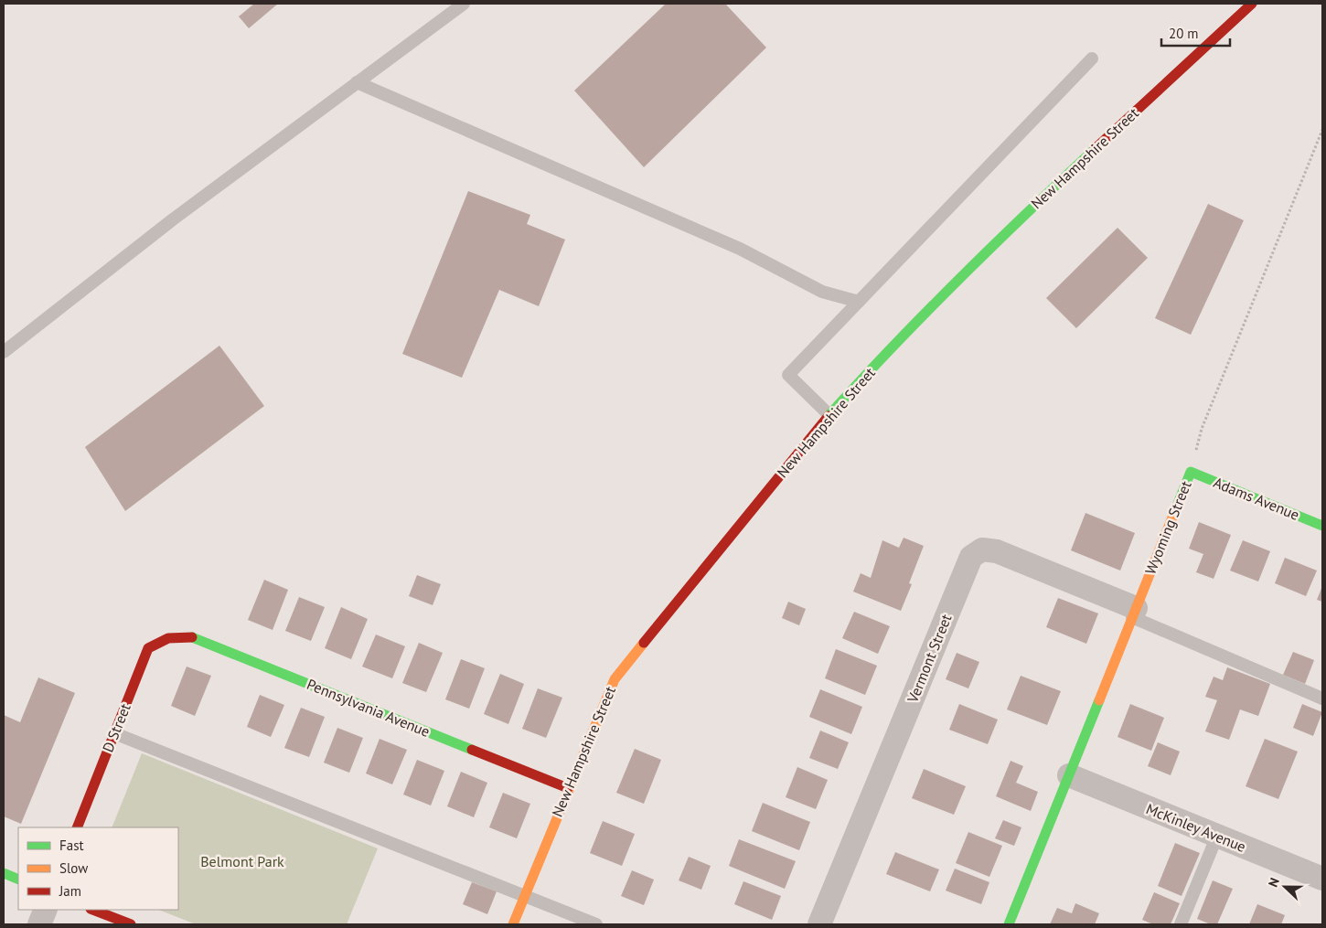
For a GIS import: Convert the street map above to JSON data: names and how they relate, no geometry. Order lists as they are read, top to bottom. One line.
{"streets":{"street":["New Hampshire Street","Adams Avenue","Wyoming Street","Vermont Street","Pennsylvania Avenue","D Street","McKinley Avenue"]},"crossings":[["New Hampshire Street","Pennsylvania Avenue"],["Adams Avenue","Wyoming Street"],["Wyoming Street","Vermont Street"],["Wyoming Street","McKinley Avenue"],["Pennsylvania Avenue","D Street"]],"parks":["Belmont Park"],"legend":["Fast","Slow","Jam"],"scale_bar":"20 m","north":"left"}
